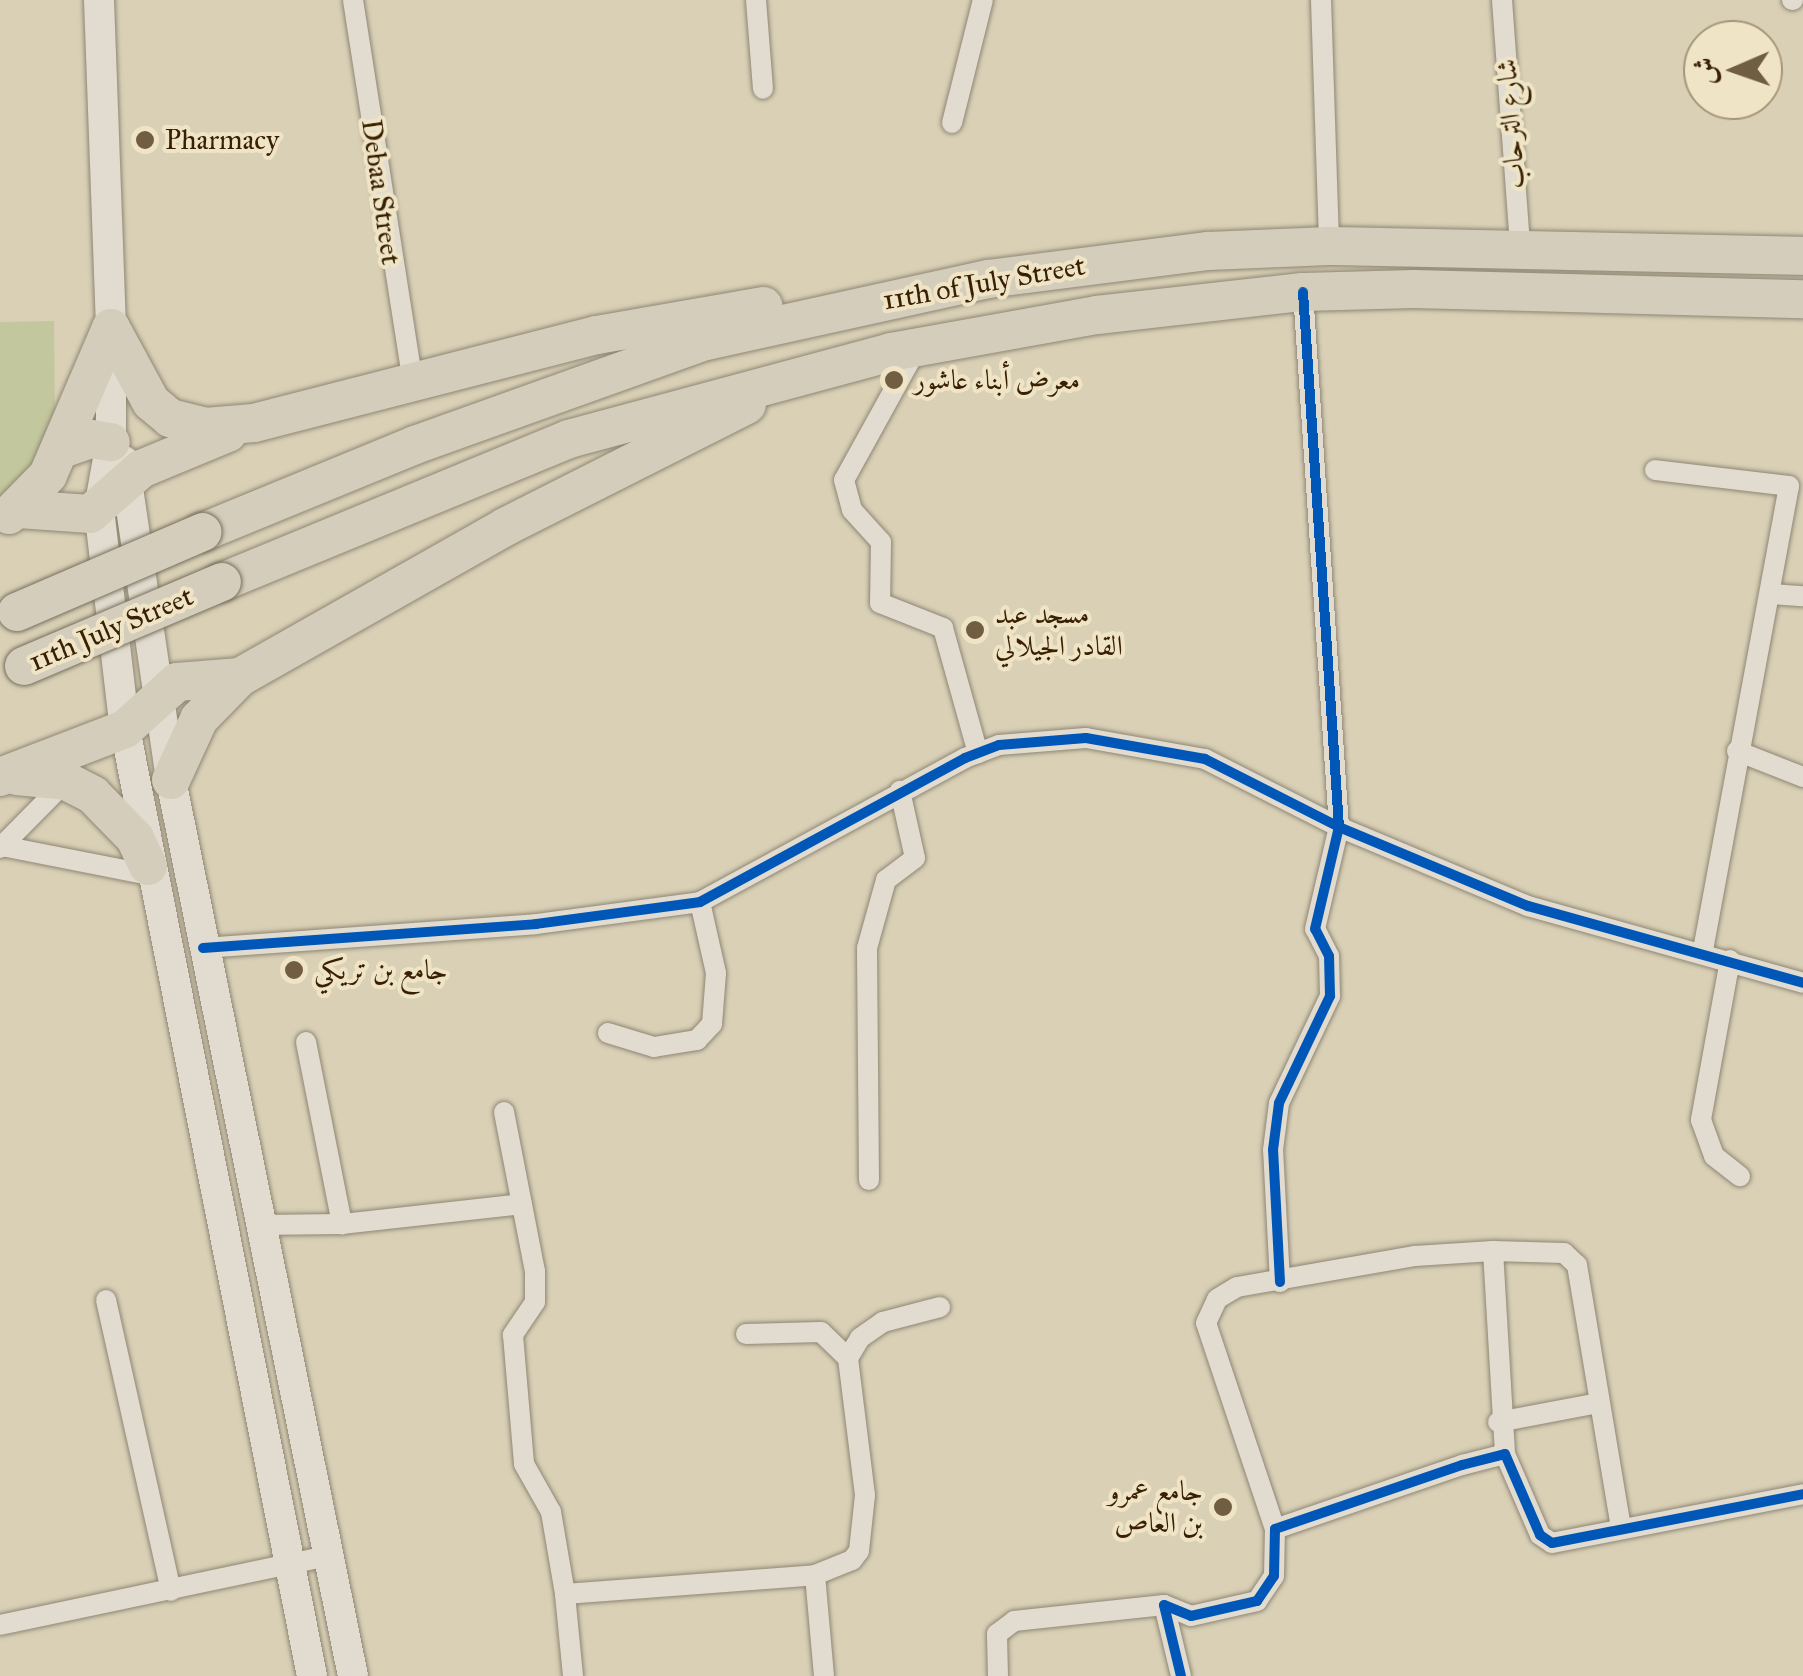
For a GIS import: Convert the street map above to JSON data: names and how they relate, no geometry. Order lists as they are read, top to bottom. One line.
{"streets":{"highway":["11th of July Street","11th July Street"],"street":["شارع الترحاب","Debaa Street"]},"crossings":[["شارع الترحاب","11th of July Street"],["11th of July Street","11th July Street"]],"places":["Pharmacy","معرض أبناء عاشور","مسجد عبد القادر الجيلالي","جامع بن تريكي","جامع عمرو بن العاص"],"north":"left"}
